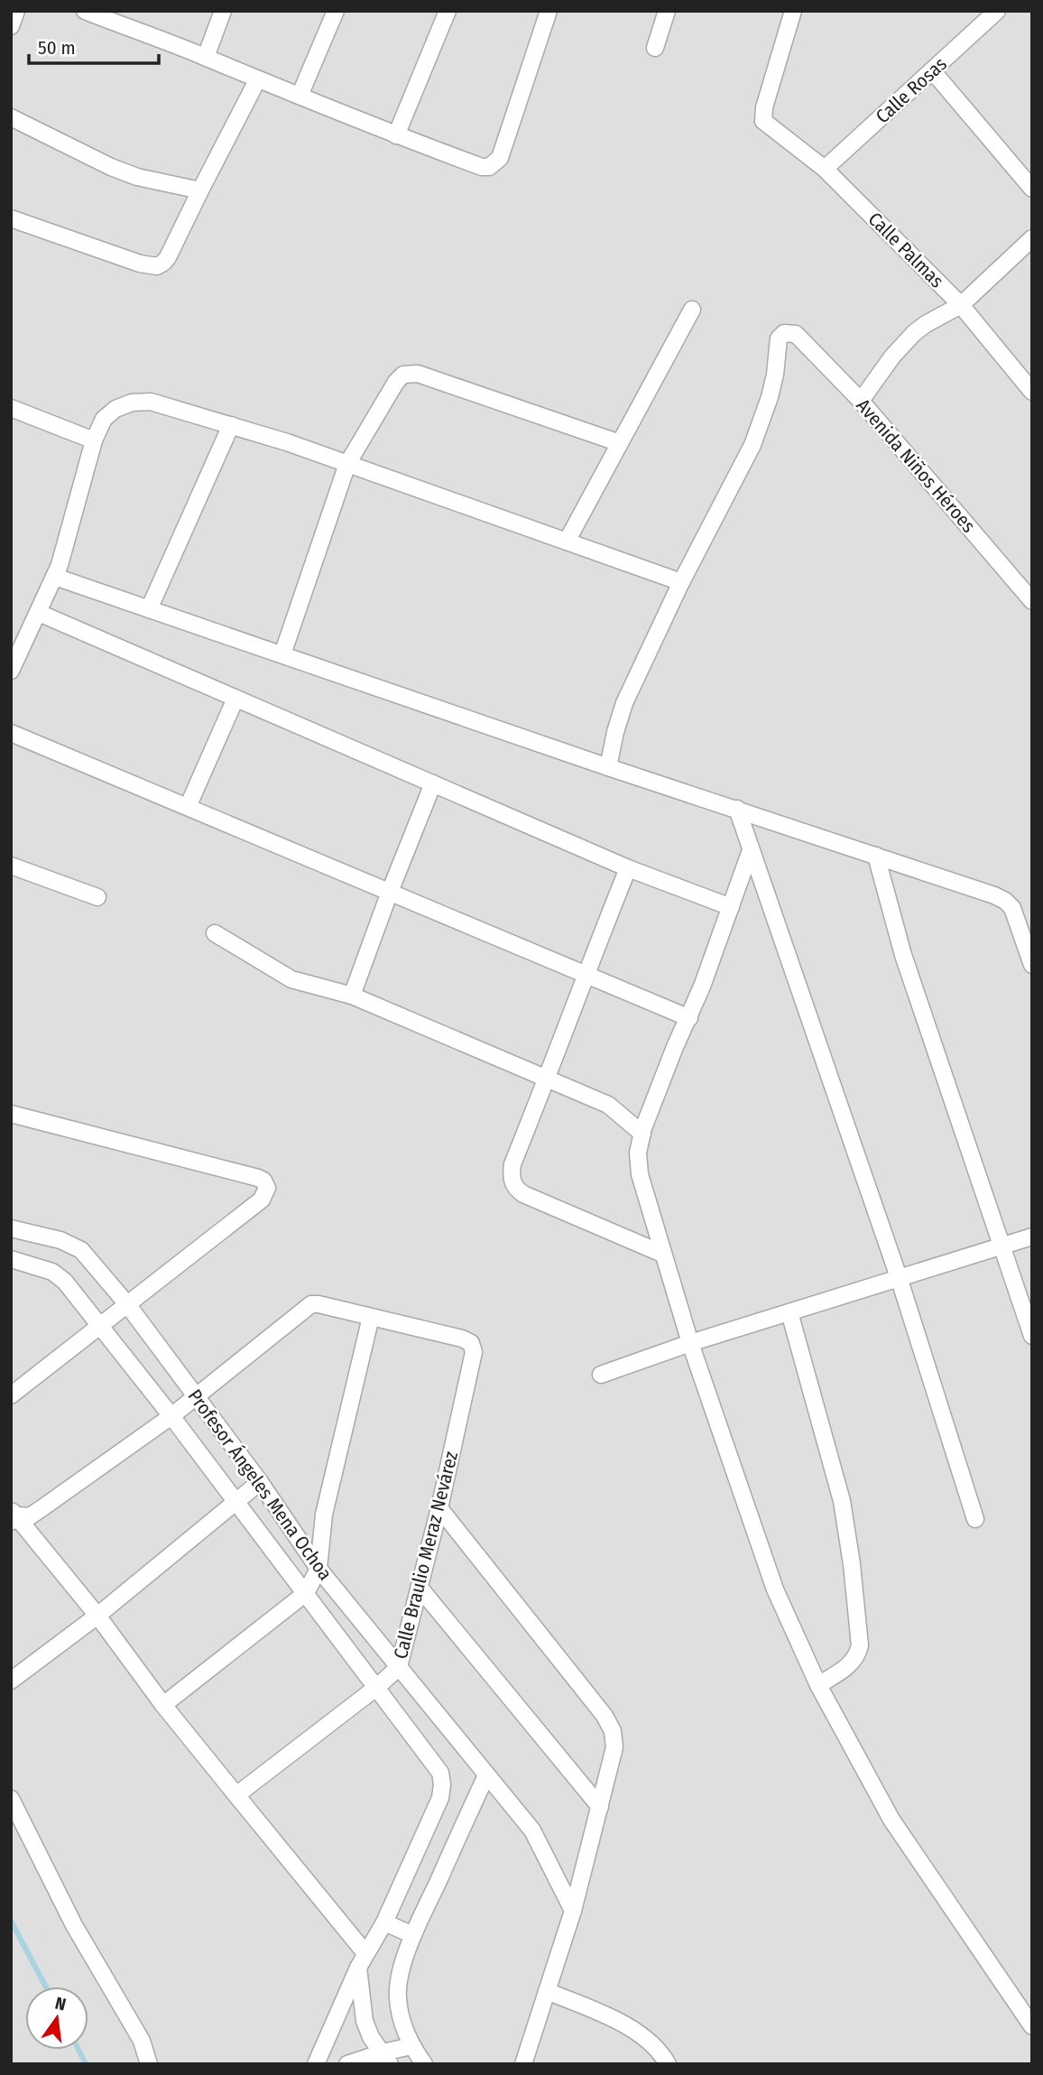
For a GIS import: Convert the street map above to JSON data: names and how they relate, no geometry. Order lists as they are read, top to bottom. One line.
{"streets":{"street":["Calle Rosas","Calle Palmas","Avenida Niños Héroes","Profesor Ángeles Mena Ochoa","Calle Braulio Meraz Nevárez"]},"crossings":[["Calle Rosas","Calle Palmas"],["Profesor Ángeles Mena Ochoa","Calle Braulio Meraz Nevárez"]],"scale_bar":"50 m","north":"top"}
